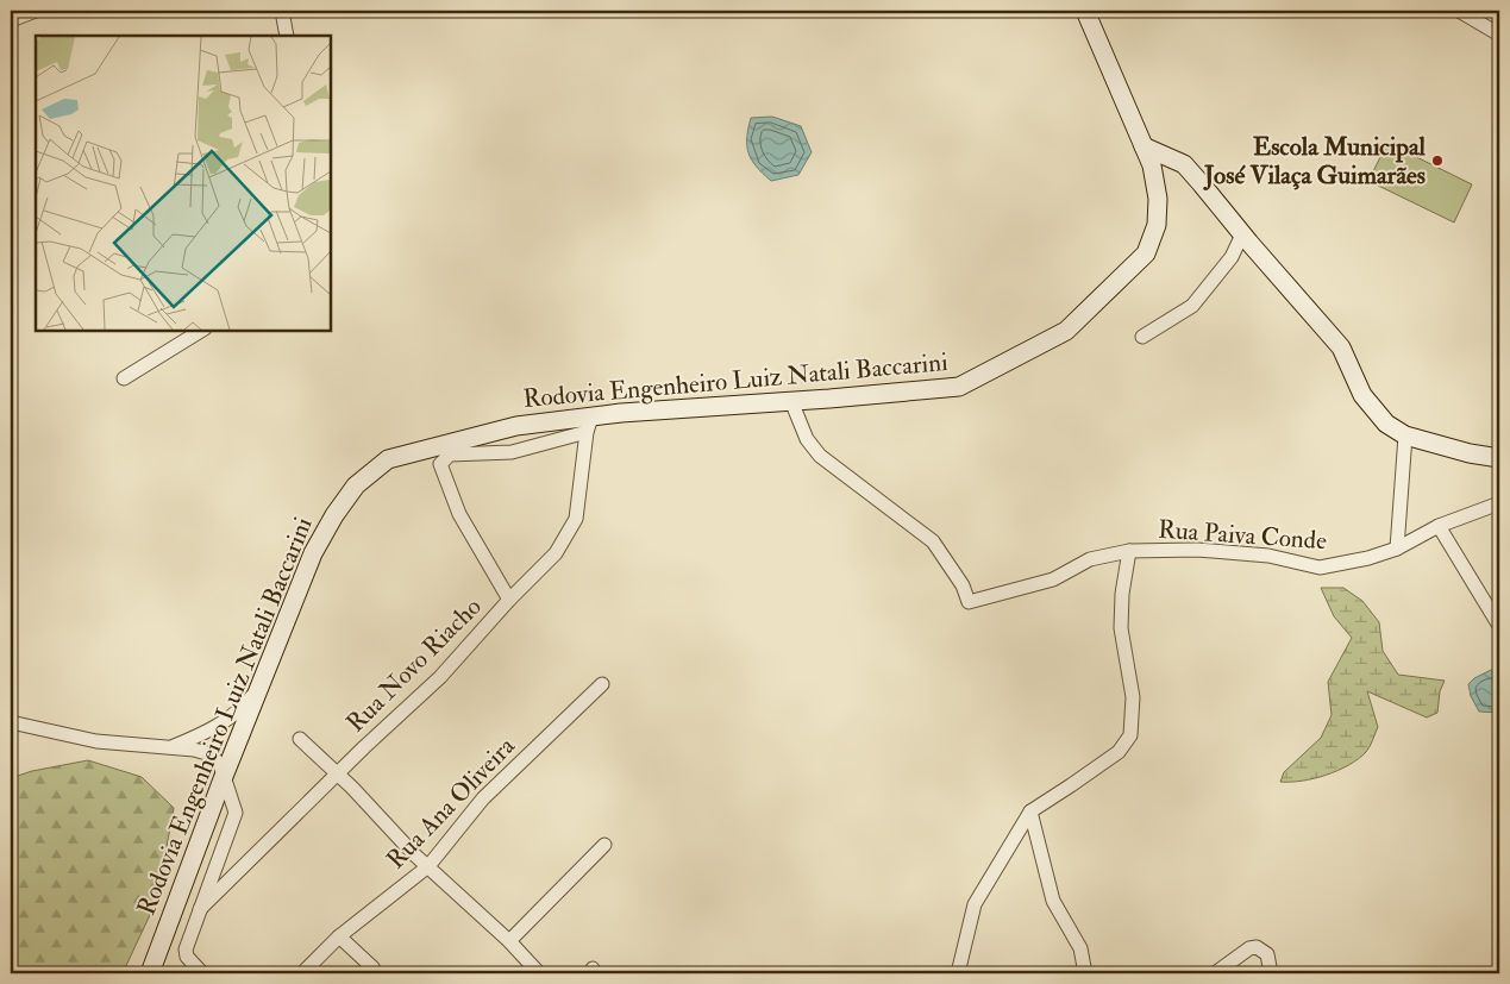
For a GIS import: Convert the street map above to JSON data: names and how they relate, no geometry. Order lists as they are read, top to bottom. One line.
{"streets":{"main road":["Rodovia Engenheiro Luiz Natali Baccarini"],"street":["Rua Paiva Conde","Rua Novo Riacho","Rua Ana Oliveira"]},"crossings":[["Rodovia Engenheiro Luiz Natali Baccarini","Rua Paiva Conde"],["Rodovia Engenheiro Luiz Natali Baccarini","Rua Novo Riacho"]],"places":["Escola Municipal José Vilaça Guimarães"]}
